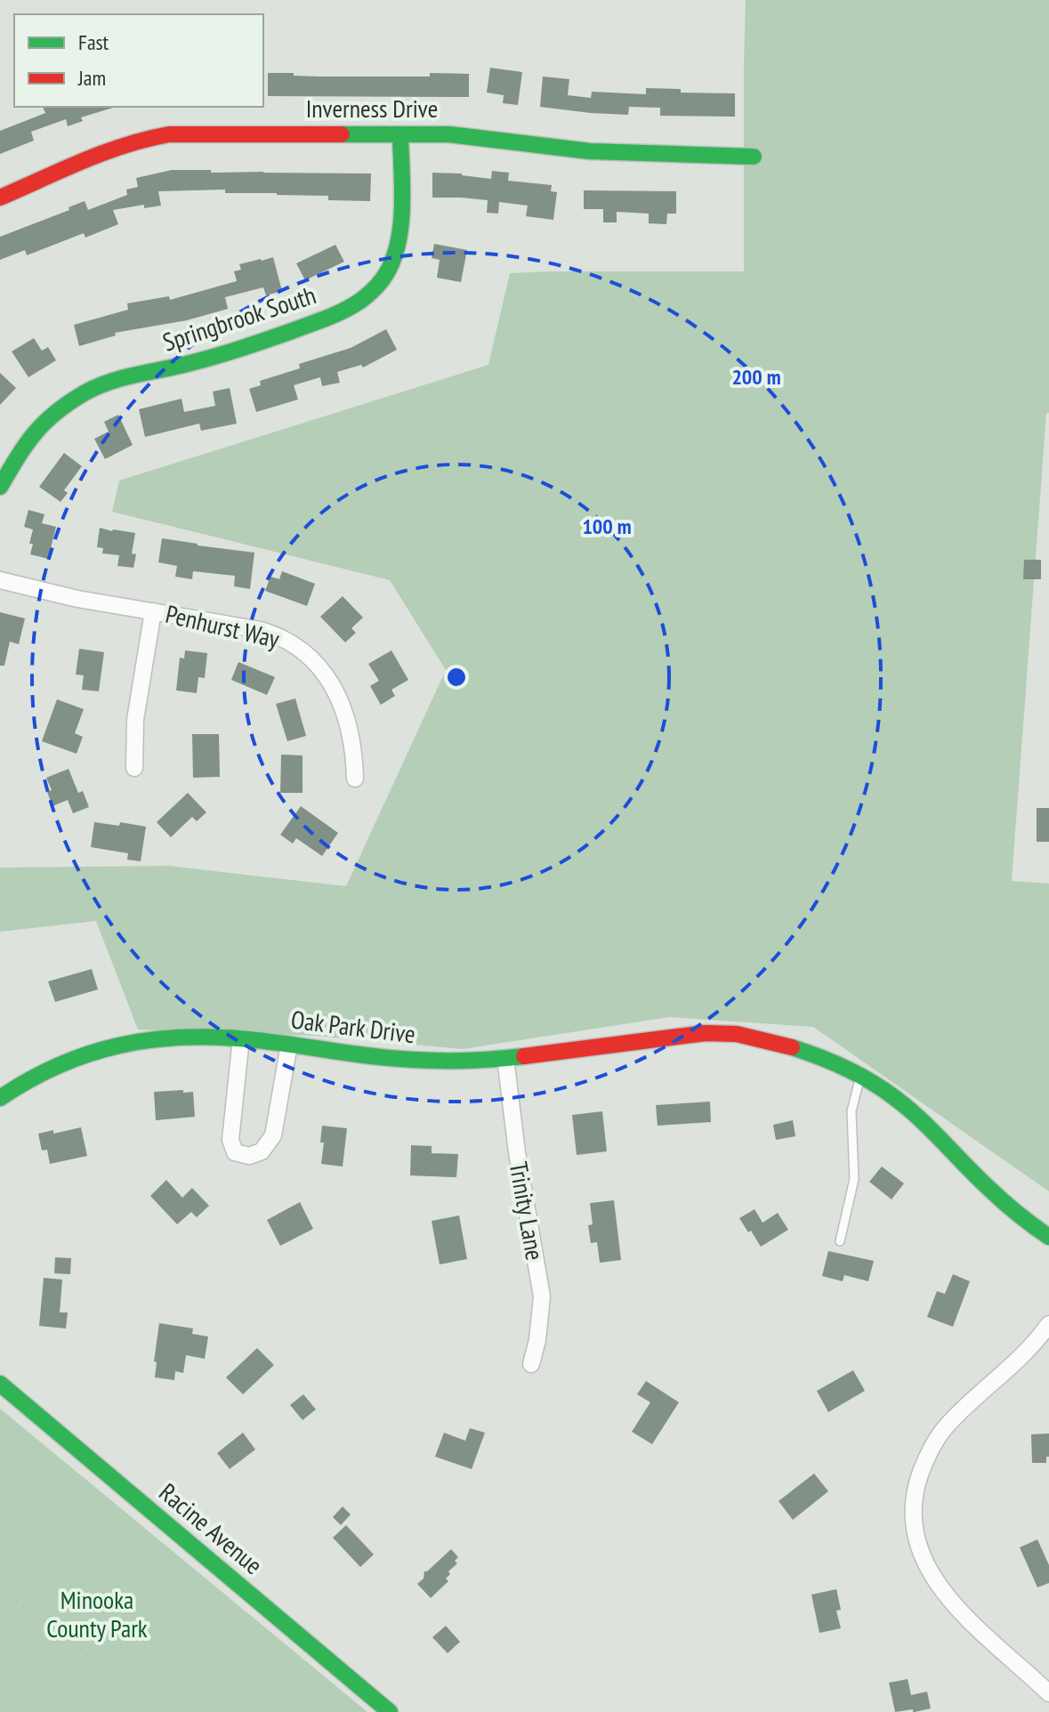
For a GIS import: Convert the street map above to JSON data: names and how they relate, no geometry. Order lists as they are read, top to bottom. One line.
{"streets":{"street":["Inverness Drive","Springbrook South","Penhurst Way","Oak Park Drive","Trinity Lane","Racine Avenue"]},"crossings":[["Inverness Drive","Springbrook South"],["Oak Park Drive","Trinity Lane"]],"parks":["Minooka County Park"],"legend":["Fast","Jam"],"rings":["200 m","100 m"]}
